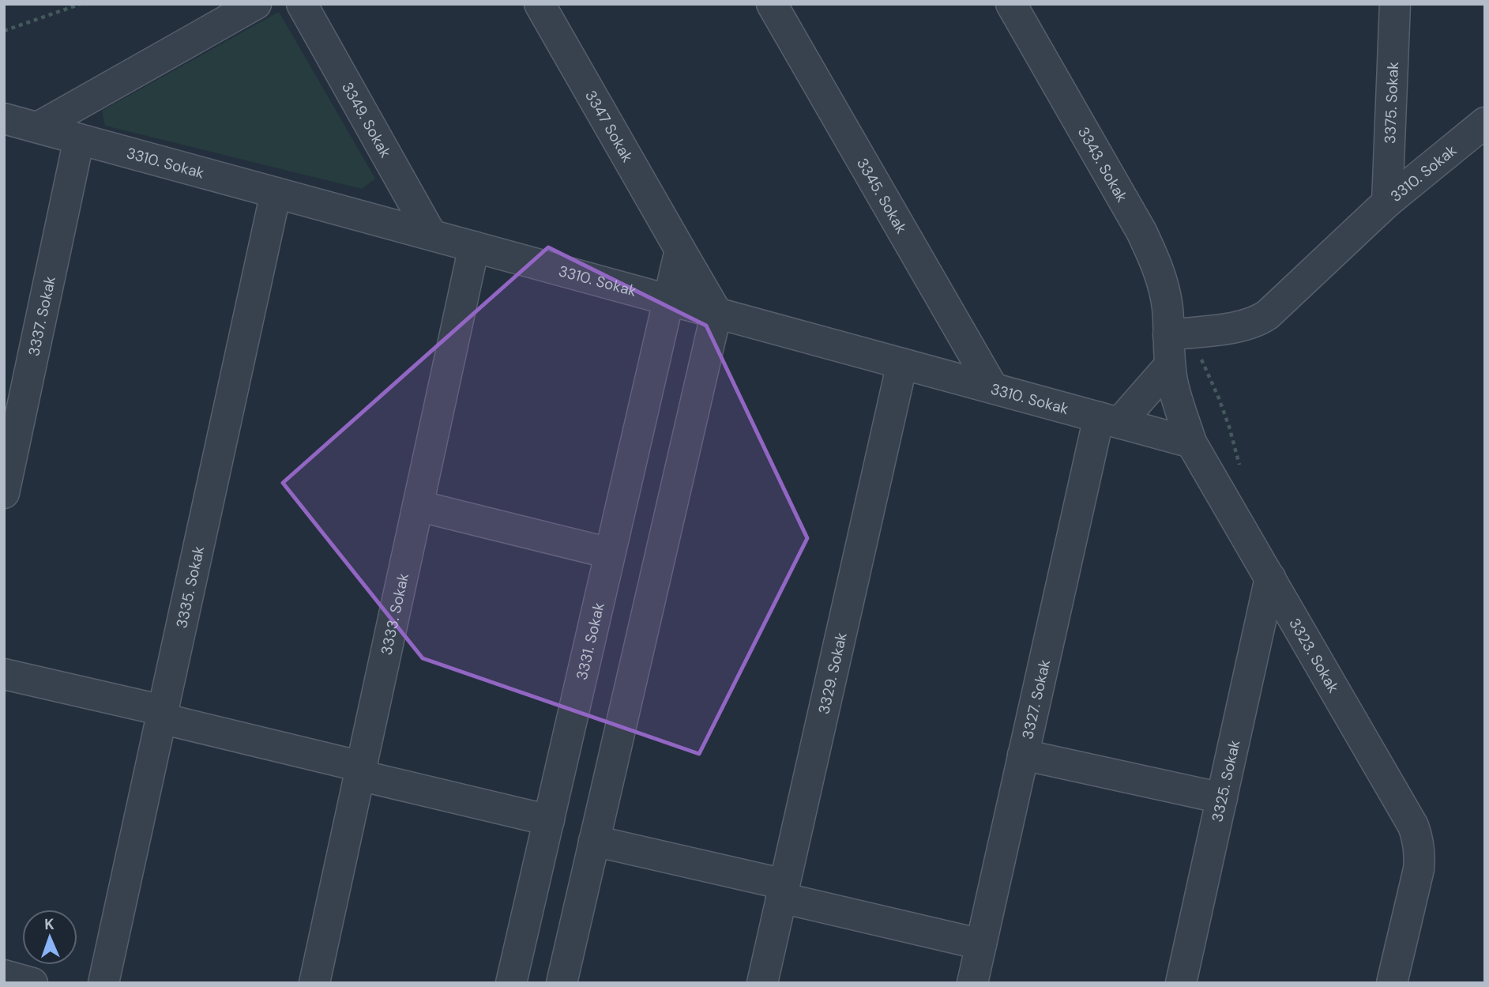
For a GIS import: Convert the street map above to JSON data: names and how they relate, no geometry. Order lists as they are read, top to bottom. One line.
{"streets":{"street":["3375. Sokak","3349. Sokak","3347 Sokak","3310. Sokak","3343. Sokak","3345. Sokak","3337. Sokak","3335. Sokak","3333. Sokak","3331. Sokak","3323. Sokak","3329. Sokak","3327. Sokak","3325. Sokak"]},"crossings":[["3375. Sokak","3310. Sokak"],["3349. Sokak","3310. Sokak"],["3347 Sokak","3310. Sokak"],["3347 Sokak","3331. Sokak"],["3310. Sokak","3343. Sokak"],["3310. Sokak","3345. Sokak"],["3310. Sokak","3337. Sokak"],["3310. Sokak","3335. Sokak"],["3310. Sokak","3333. Sokak"],["3310. Sokak","3331. Sokak"],["3310. Sokak","3323. Sokak"],["3310. Sokak","3329. Sokak"],["3310. Sokak","3327. Sokak"],["3343. Sokak","3323. Sokak"],["3323. Sokak","3325. Sokak"]],"north":"top"}
